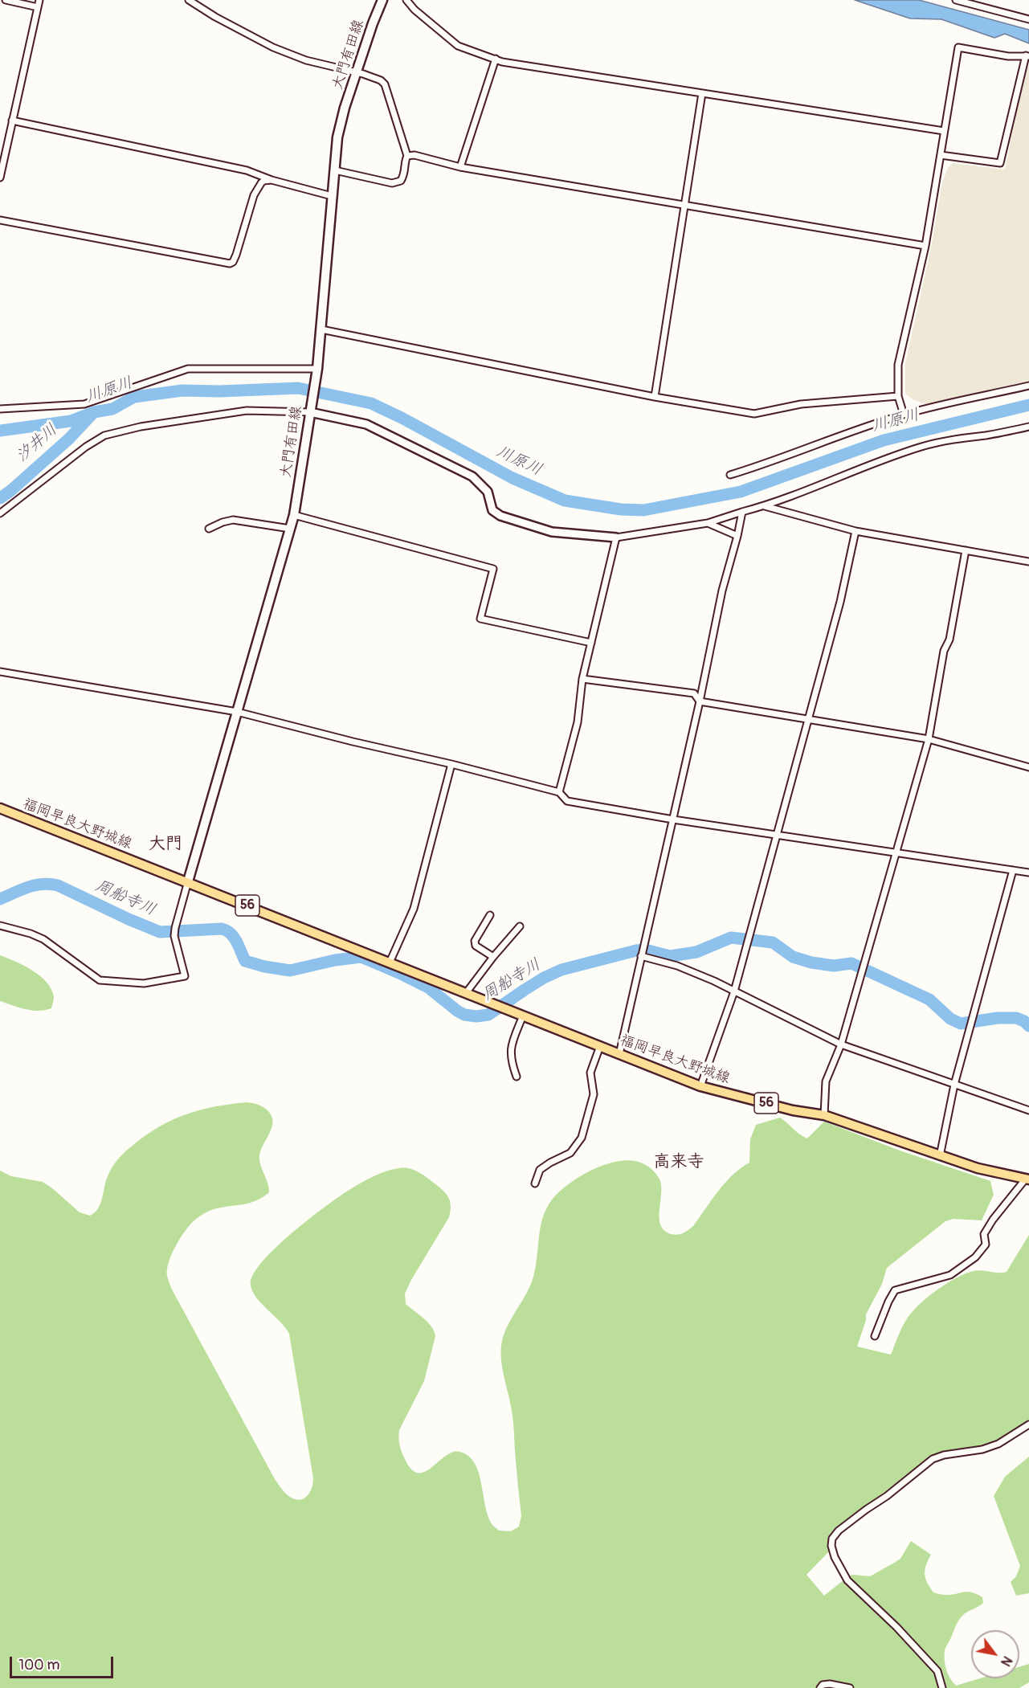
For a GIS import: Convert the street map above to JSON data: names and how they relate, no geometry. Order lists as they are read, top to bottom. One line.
{"streets":{"main road":["大門有田線","福岡早良大野城線","56"]},"crossings":[["大門有田線","福岡早良大野城線"]],"districts":["大門","高来寺"],"water":["川原川","汐井川","周船寺川"],"scale_bar":"100 m","north":"bottom right"}
